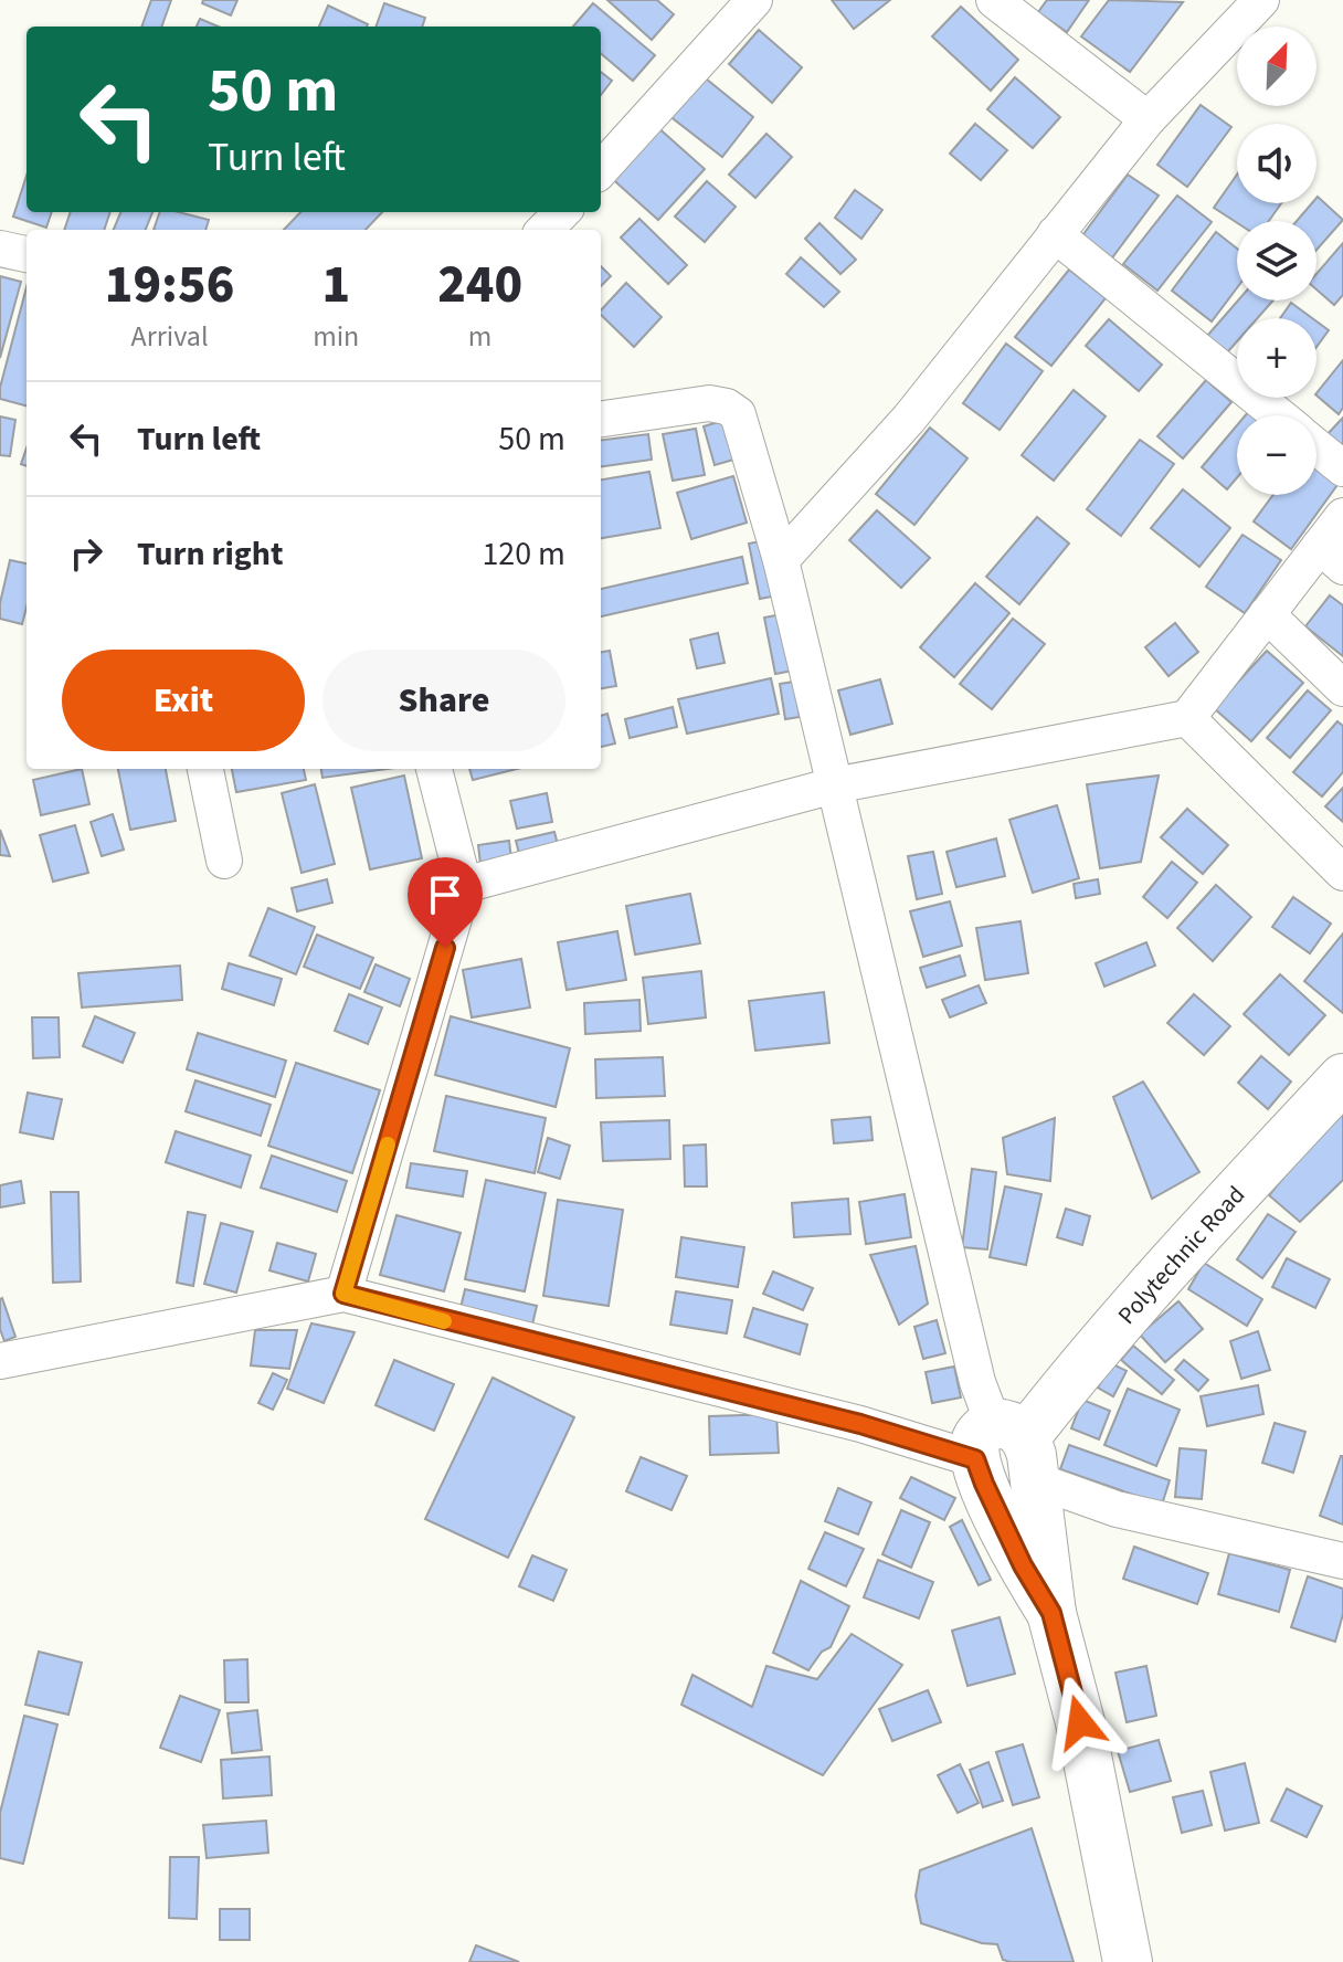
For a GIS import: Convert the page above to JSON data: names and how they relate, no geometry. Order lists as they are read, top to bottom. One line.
{"streets":{"street":["Polytechnic Road"]},"north":"top right","page":{"map_buttons":["+","−"],"turn":["50 m","Turn left"],"eta":["19:56","Arrival","1","min","240","m"],"list":[{"name":"Turn left","value":"50 m"},{"name":"Turn right","value":"120 m"}],"buttons":["Exit","Share"]}}
